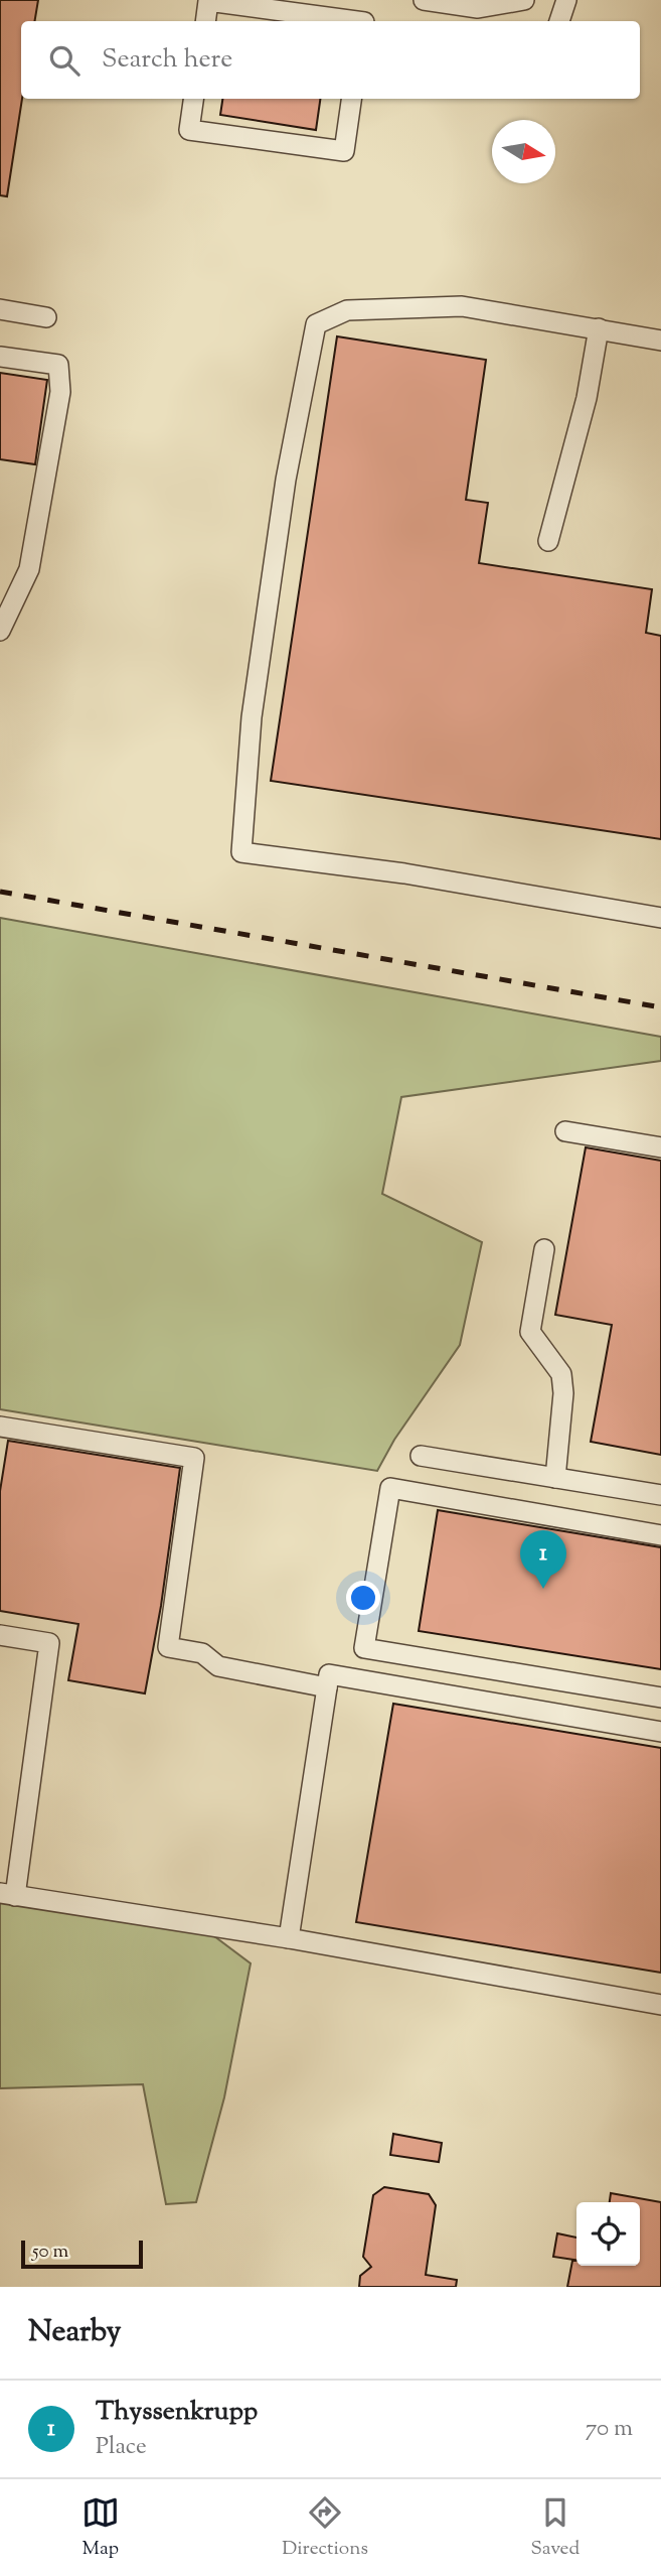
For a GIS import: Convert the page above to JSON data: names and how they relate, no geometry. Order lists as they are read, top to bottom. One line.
{"scale_bar":"50 m","north":"right","page":{"search":"Search here","pins":"1","scale":"50 m","heading":"Nearby","list":[{"mark":"1","name":"Thyssenkrupp","note":"Place","value":"70 m"}],"nav":["Map","Directions","Saved"]}}
